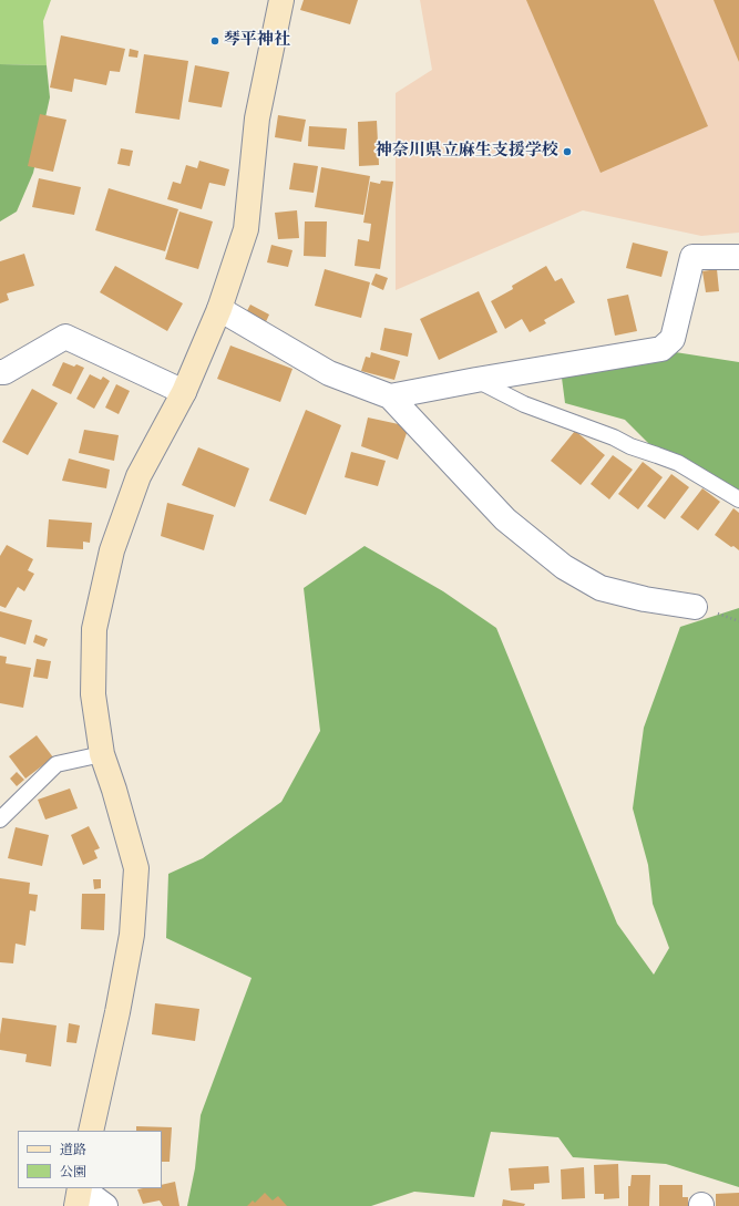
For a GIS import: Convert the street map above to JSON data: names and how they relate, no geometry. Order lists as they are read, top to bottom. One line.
{"places":["琴平神社","神奈川県立麻生支援学校"],"legend":["道路","公園"]}
